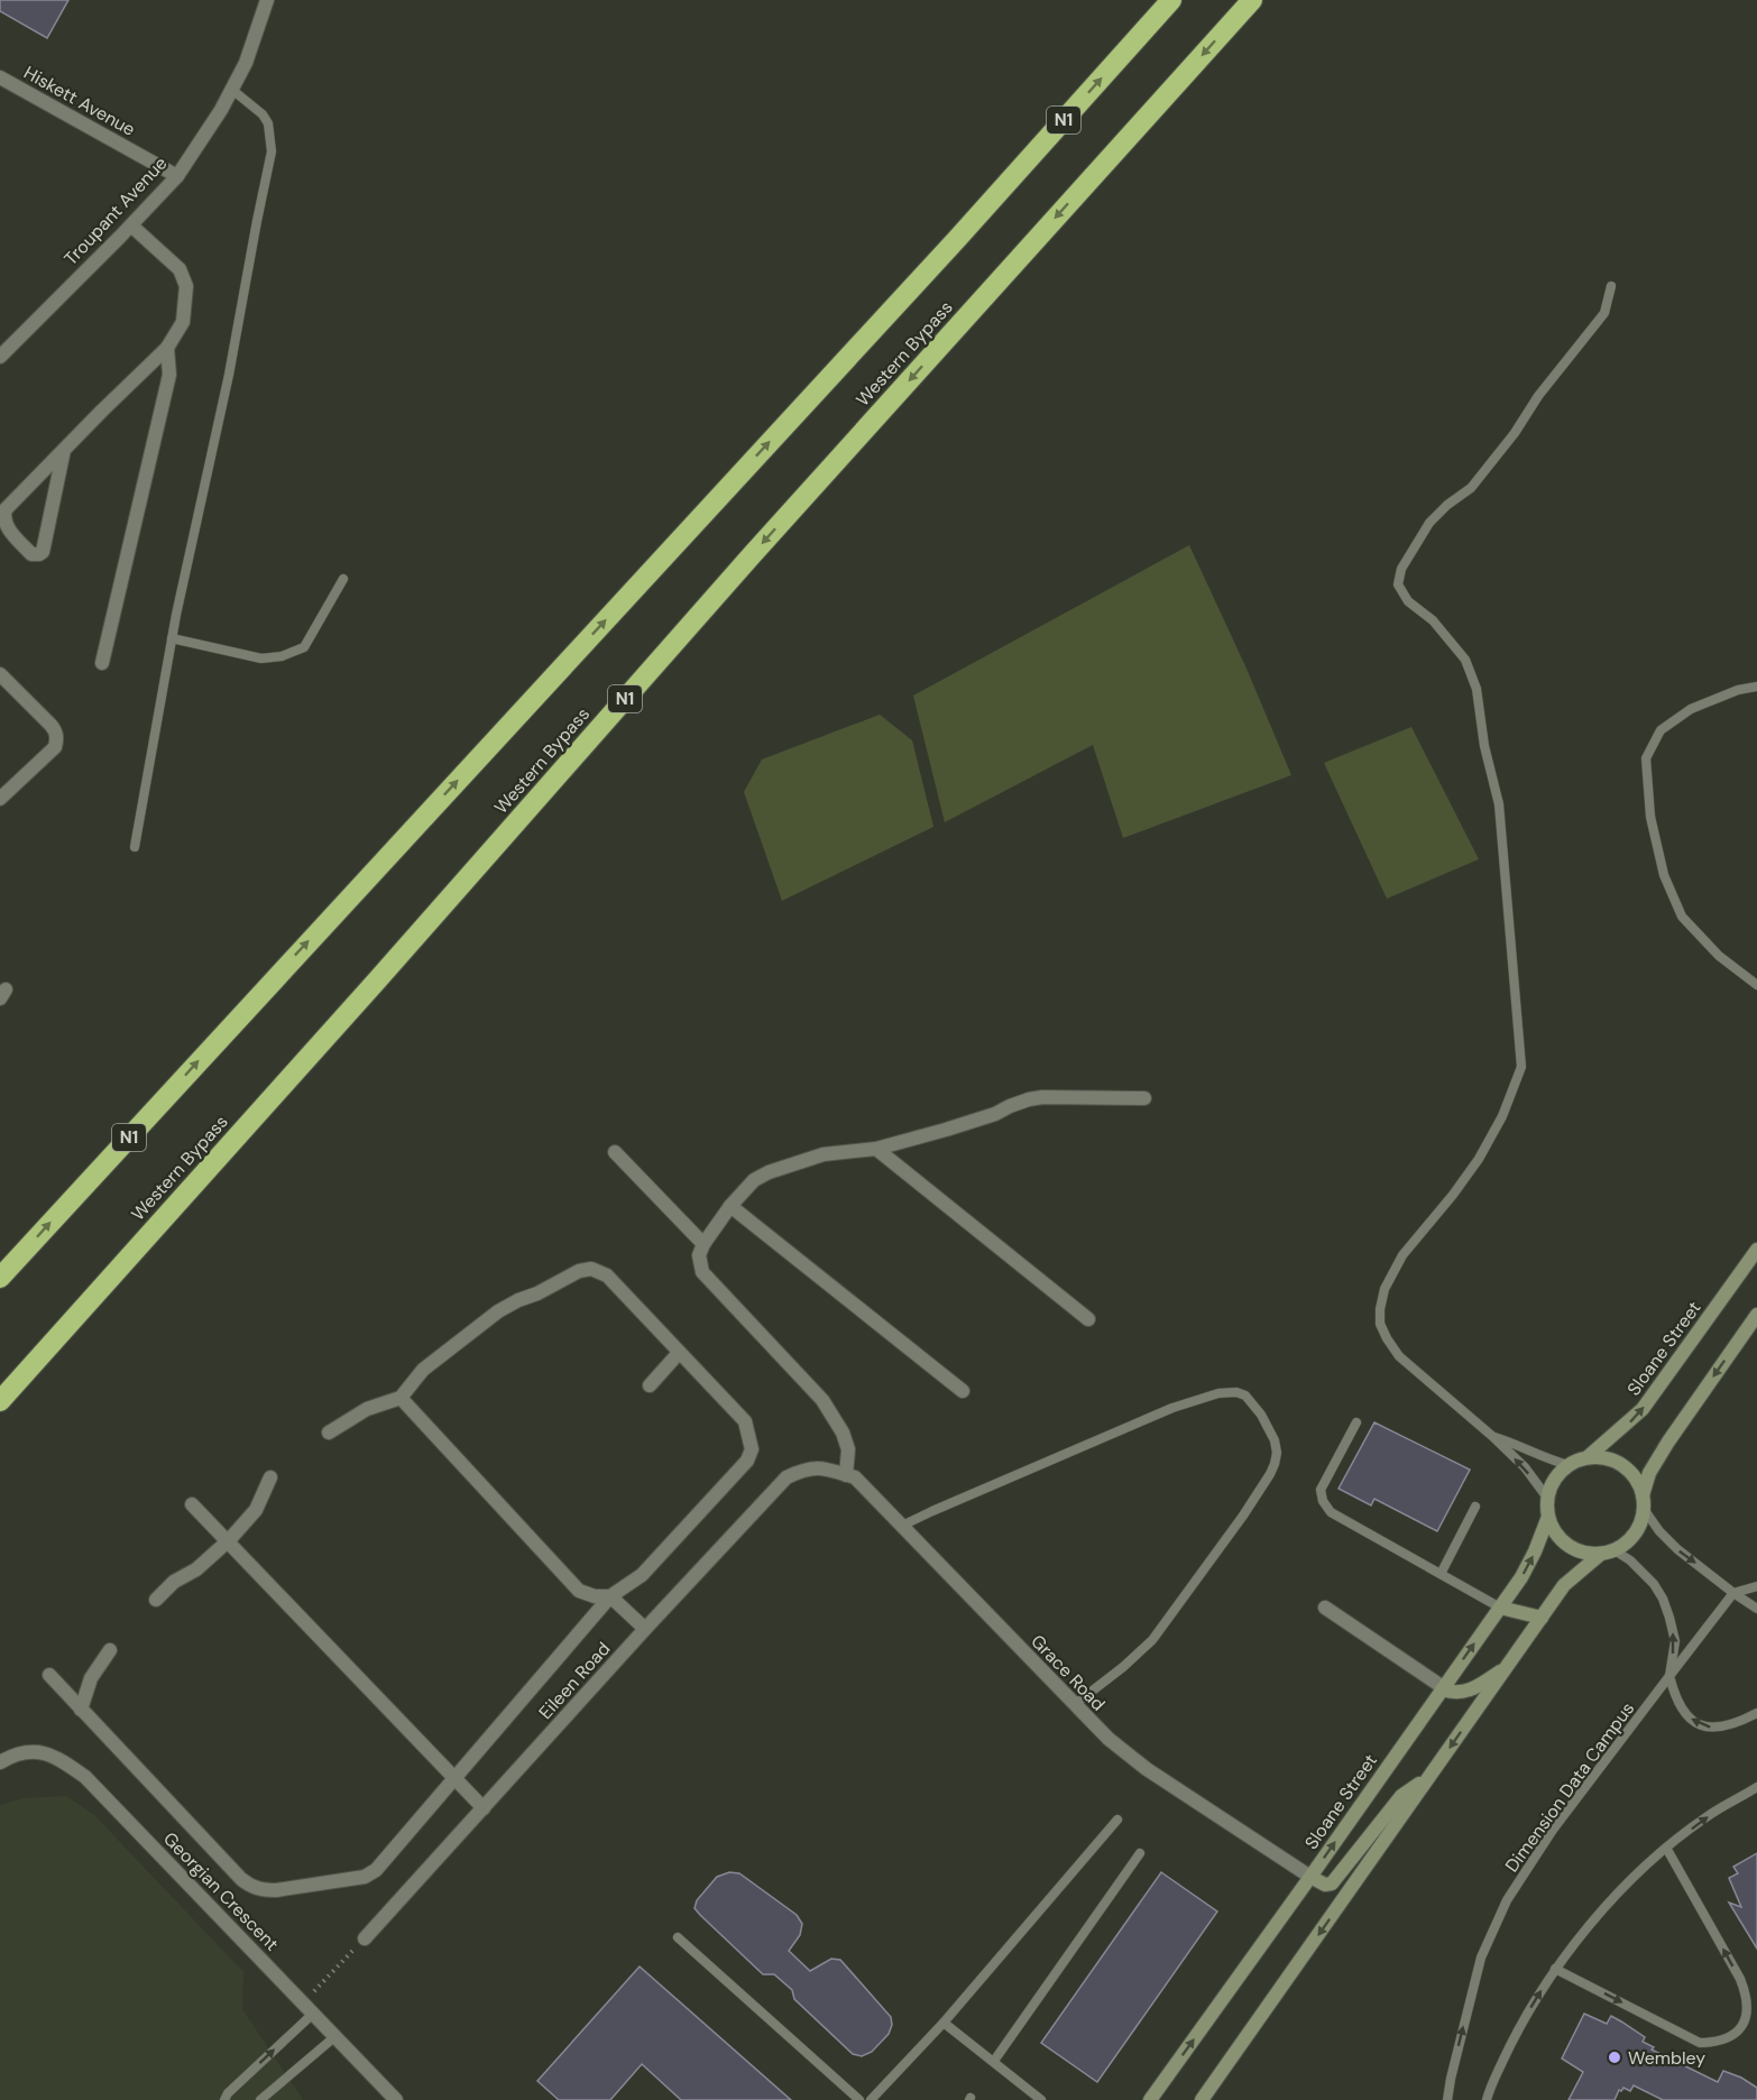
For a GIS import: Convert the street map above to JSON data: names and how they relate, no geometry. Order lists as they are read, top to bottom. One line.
{"streets":{"highway":["N1","Western Bypass"],"street":["Hiskett Avenue","Troupant Avenue","Sloane Street","Grace Road","Eileen Road","Georgian Crescent"],"lane":["Dimension Data Campus"]},"crossings":[["Hiskett Avenue","Troupant Avenue"],["Sloane Street","Grace Road"],["Sloane Street","Dimension Data Campus"],["Grace Road","Eileen Road"]],"places":["Wembley"]}
